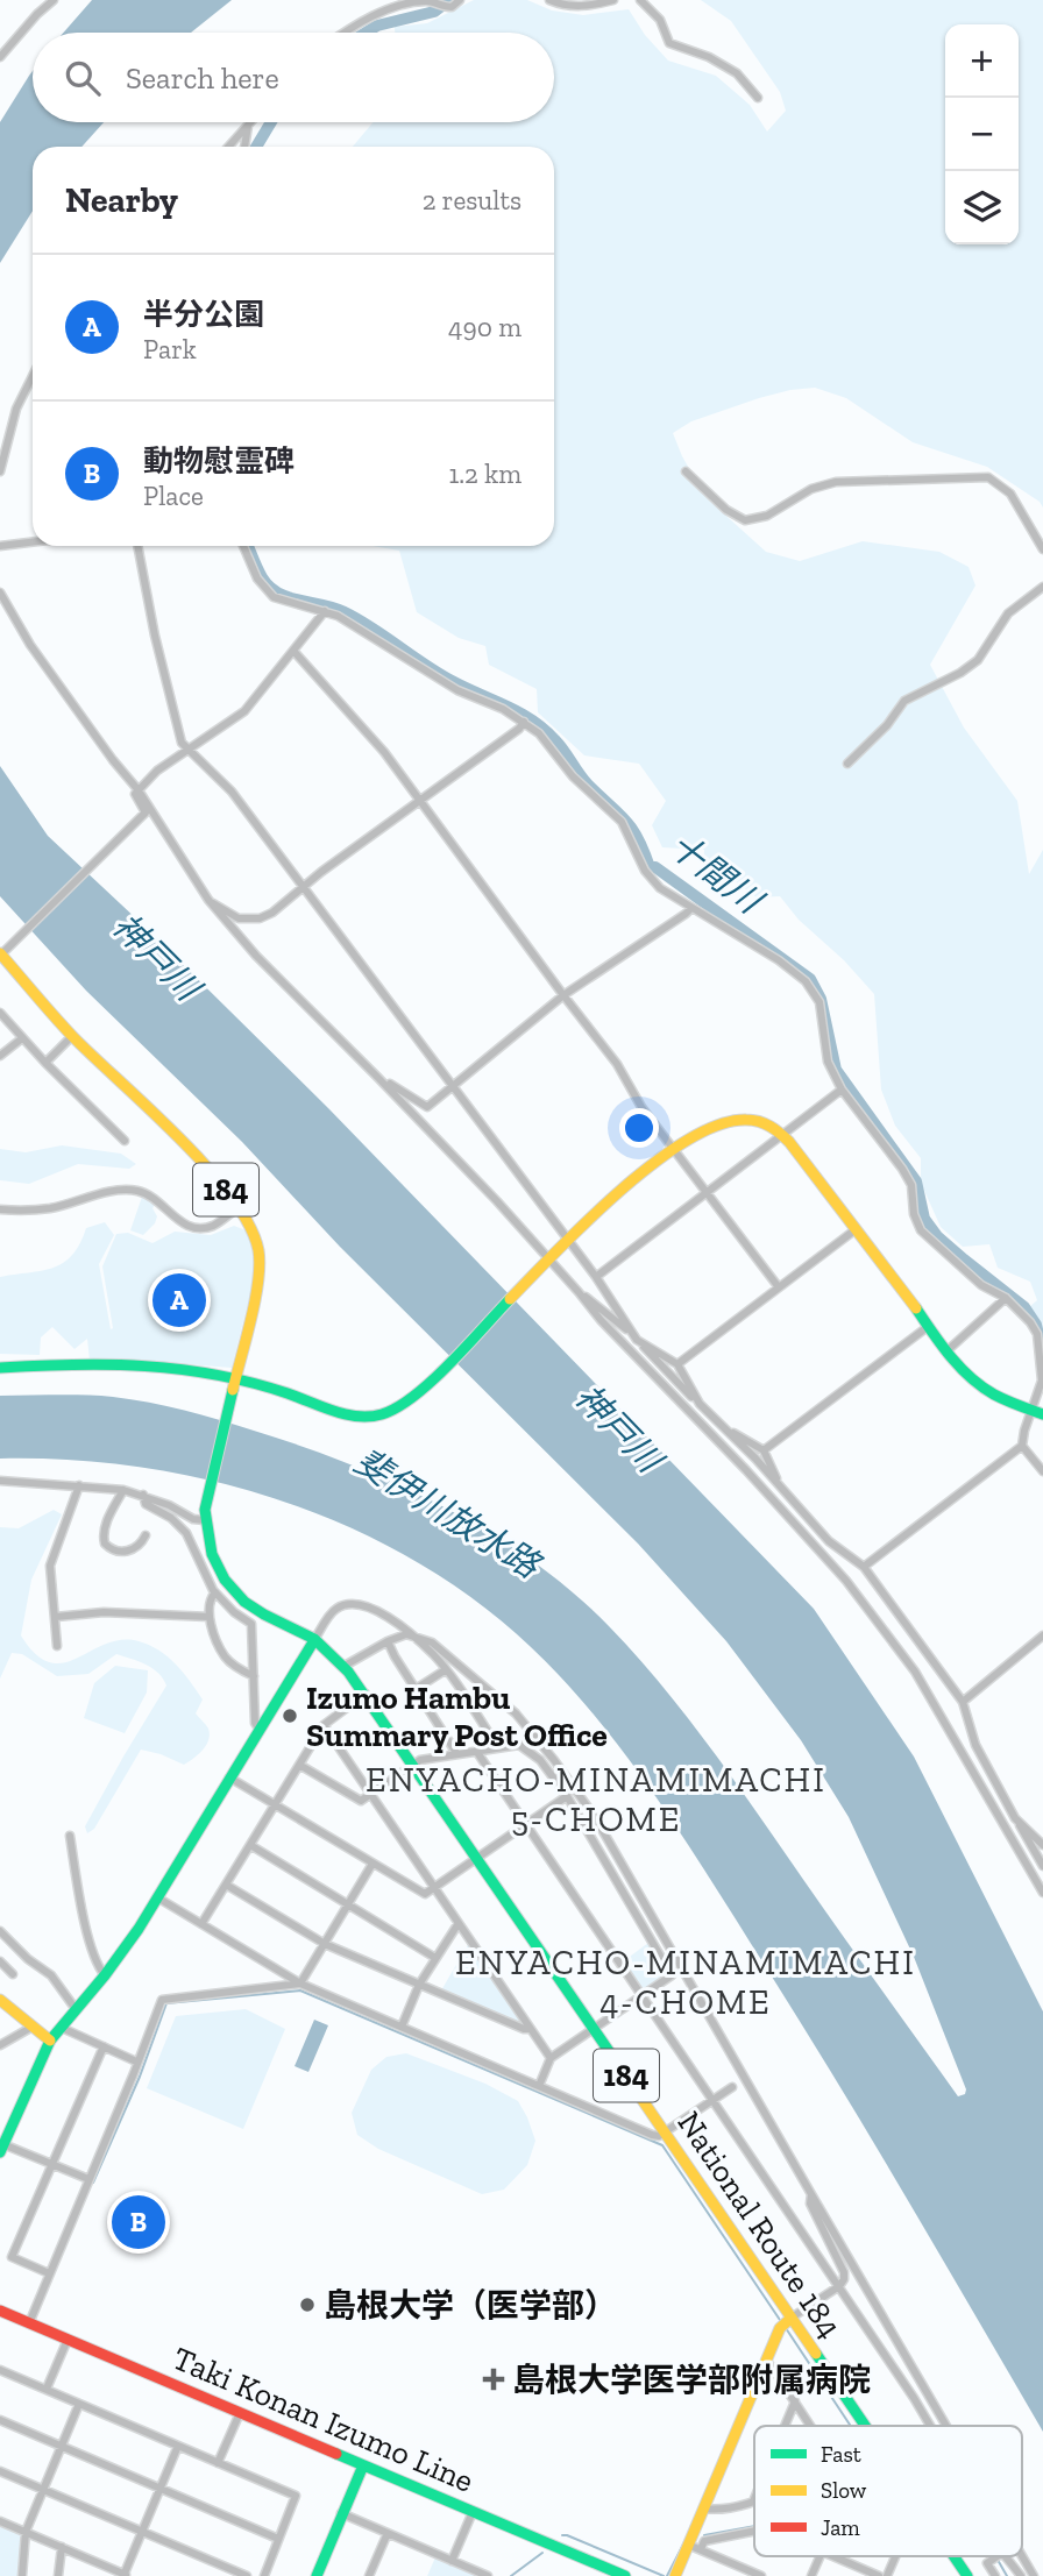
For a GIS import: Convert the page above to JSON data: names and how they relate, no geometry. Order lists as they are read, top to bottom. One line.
{"streets":{"main road":["184","National Route 184","Taki Konan Izumo Line"]},"districts":["ENYACHO-MINAMIMACHI 5-CHOME","ENYACHO-MINAMIMACHI 4-CHOME"],"water":["十間川","神戸川","斐伊川放水路"],"places":{"other":["Izumo Hambu Summary Post Office","島根大学（医学部）"],"health":["島根大学医学部附属病院"]},"legend":["Fast","Slow","Jam"],"page":{"map_buttons":["+","−"],"search":"Search here","heading":["Nearby","2 results"],"list":[{"mark":"A","name":"半分公園","note":"Park","value":"490 m"},{"mark":"B","name":"動物慰霊碑","note":"Place","value":"1.2 km"}],"pins":["A","B"]}}
